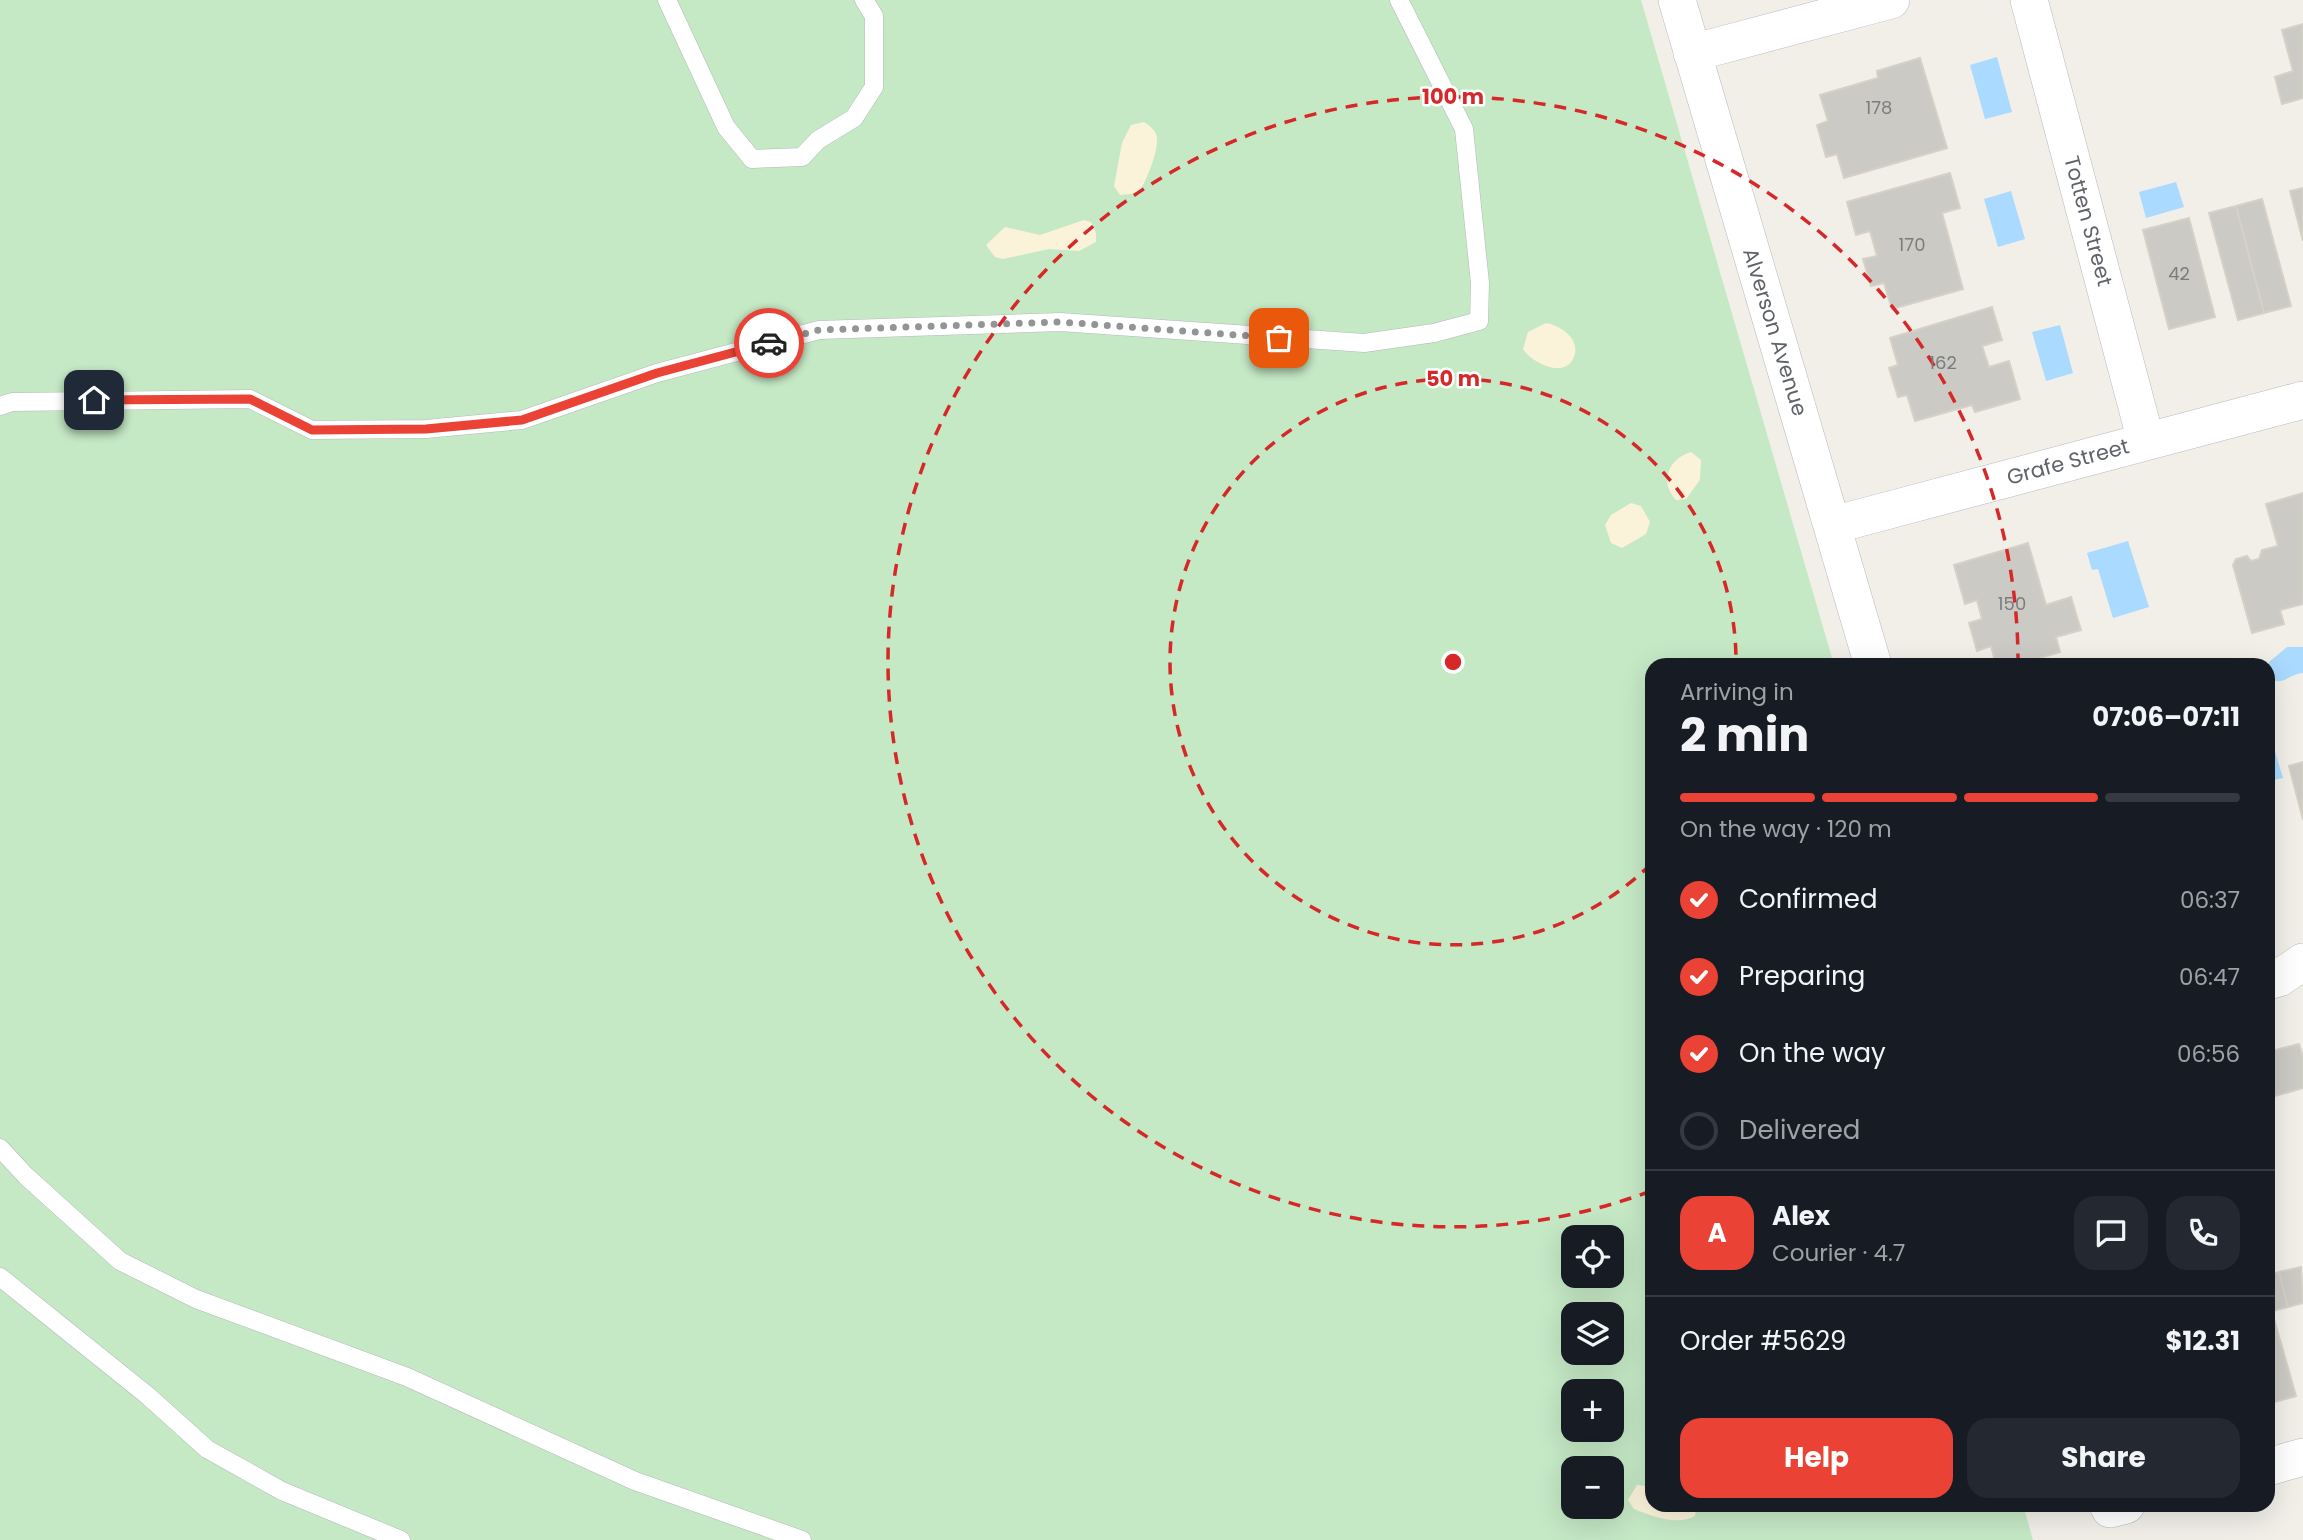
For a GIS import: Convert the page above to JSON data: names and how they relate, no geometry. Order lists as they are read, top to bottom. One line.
{"streets":{"street":["Totten Street","Alverson Avenue","Grafe Street"]},"crossings":[["Totten Street","Grafe Street"],["Alverson Avenue","Grafe Street"]],"house_numbers":["178","170","42","162","150"],"page":{"heading":["2 min","Arriving in","07:06–07:11"],"panel":["Alex","Courier · 4.7","Order #5629","$12.31"],"bar":"On the way · 120 m","list":[["Confirmed","06:37"],["Preparing","06:47"],["On the way","06:56"],"Delivered"],"round":"A","map_buttons":["+","−"],"buttons":["Help","Share"]},"rings":["100 m","50 m"]}
